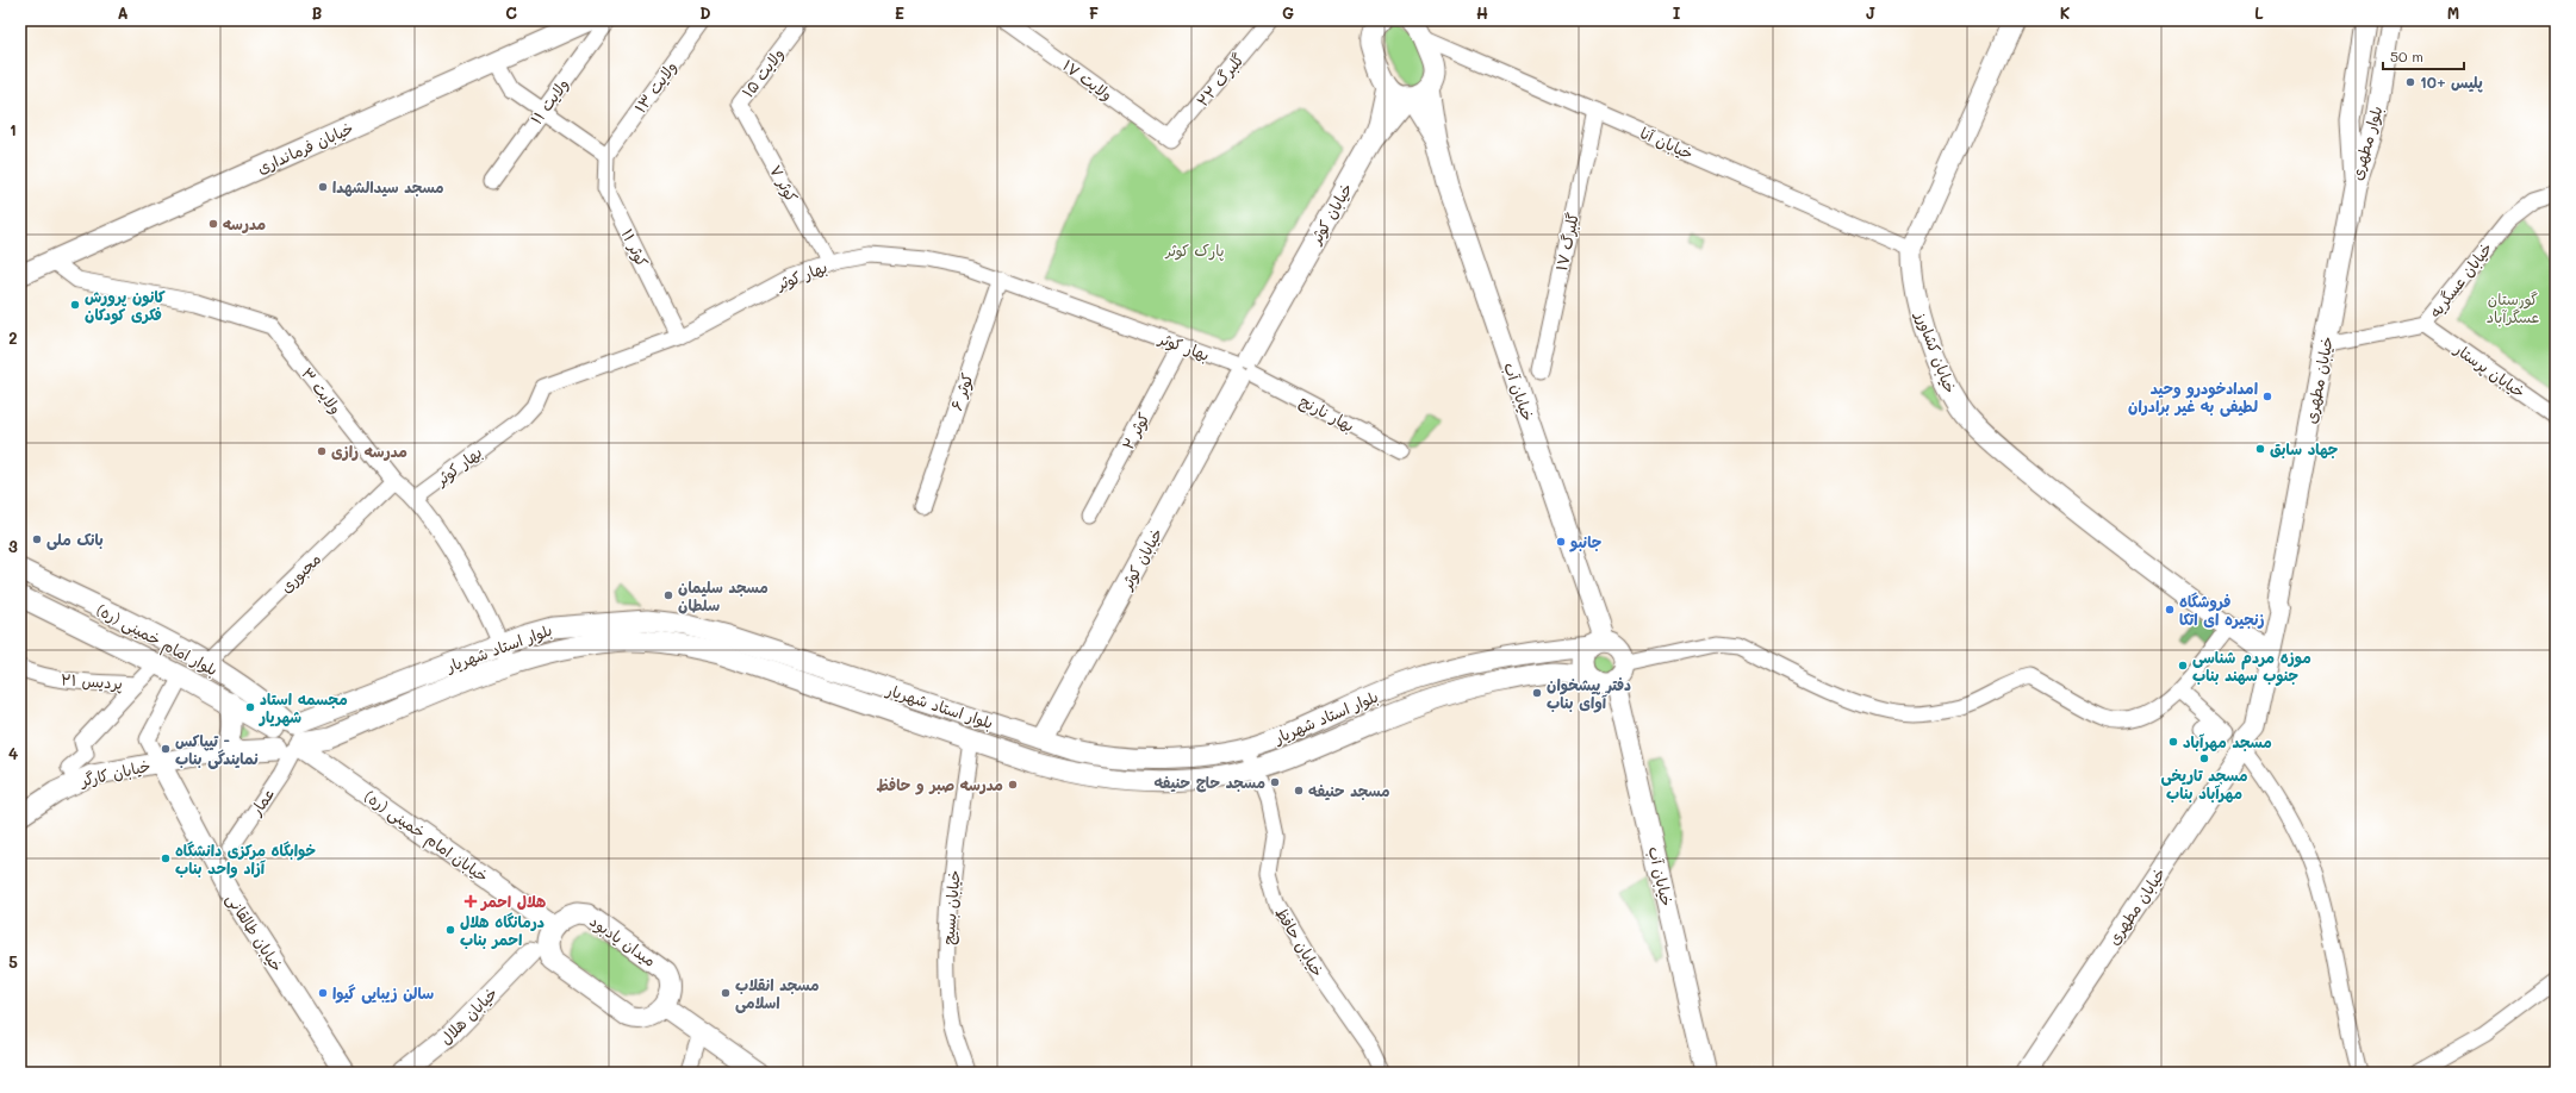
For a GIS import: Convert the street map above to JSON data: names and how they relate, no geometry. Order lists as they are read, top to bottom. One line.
{"streets":{"main road":["بلوار مطهری","خیابان فرمانداری","خیابان کوثر","خیابان کشاورز","خیابان مطهری","خیابان آب","بلوار امام خمینی (ره)","بلوار استاد شهریار","خیابان کارگر","خیابان امام خمینی (ره)","خیابان طالقانی","میدان یادبود","خیابان هلال"],"street":["ولایت ۱۵","ولایت ۱۷","گلبرگ ۲۲","ولایت ۱۳","ولایت ۱۱","خیابان آنا","کوثر ۷","گلبرگ ۱۷","کوثر ۱۱","بهار کوثر","خیابان عسگریه","خیابان پرستار","ولایت ۳","کوثر ۶","بهار نارنج","کوثر ۲","محبوری","پردیس ۲۱","عمار","خیابان بسیج","خیابان حافظ"]},"crossings":[["ولایت ۱۵","کوثر ۷"],["ولایت ۱۷","گلبرگ ۲۲"],["ولایت ۱۳","کوثر ۱۱"],["خیابان آنا","گلبرگ ۱۷"],["خیابان آنا","خیابان کشاورز"],["خیابان آنا","خیابان آب"],["بلوار مطهری","خیابان مطهری"],["خیابان فرمانداری","ولایت ۳"],["کوثر ۷","بهار کوثر"],["خیابان کوثر","بهار کوثر"],["خیابان کوثر","خیابان آب"],["خیابان کوثر","بهار نارنج"],["خیابان کوثر","بلوار استاد شهریار"],["کوثر ۱۱","بهار کوثر"],["بهار کوثر","ولایت ۳"],["بهار کوثر","کوثر ۶"],["بهار کوثر","بهار نارنج"],["بهار کوثر","کوثر ۲"],["خیابان عسگریه","خیابان پرستار"],["خیابان عسگریه","خیابان مطهری"],["خیابان کشاورز","خیابان مطهری"],["ولایت ۳","محبوری"],["ولایت ۳","بلوار استاد شهریار"],["خیابان آب","بلوار استاد شهریار"],["محبوری","بلوار امام خمینی (ره)"],["بلوار امام خمینی (ره)","بلوار استاد شهریار"],["بلوار امام خمینی (ره)","پردیس ۲۱"],["بلوار امام خمینی (ره)","خیابان کارگر"],["بلوار امام خمینی (ره)","عمار"],["بلوار امام خمینی (ره)","خیابان امام خمینی (ره)"],["بلوار استاد شهریار","خیابان کارگر"],["بلوار استاد شهریار","عمار"],["بلوار استاد شهریار","خیابان امام خمینی (ره)"],["بلوار استاد شهریار","خیابان بسیج"],["بلوار استاد شهریار","خیابان حافظ"],["خیابان کارگر","عمار"],["خیابان کارگر","خیابان امام خمینی (ره)"],["خیابان کارگر","خیابان طالقانی"],["عمار","خیابان امام خمینی (ره)"],["خیابان امام خمینی (ره)","میدان یادبود"]],"parks":["پارک کوثر","گورستان عسگرآباد"],"places":{"other":["پلیس +10","مسجد سیدالشهدا","مدرسه","کانون پرورش فکری کودکان","امدادخودرو وحید لطیفی به غیر برادران","جهاد سابق","مدرسه رازی","بانک ملی","جانبو","مسجد سلیمان سلطان","فروشگاه زنجیره ای اتکا","موزه مردم شناسی جنوب سهند بناب","دفتر پیشخوان آوای بناب","مجسمه استاد شهریار","مسجد مهرآباد","تیپاکس - نمایندگی بناب","مسجد تاریخی مهرآباد بناب","مسجد حاج حنیفه","مدرسه صبر و حافظ","مسجد حنیفه","خوابگاه مرکزی دانشگاه آزاد واحد بناب","درمانگاه هلال احمر بناب","سالن زیبایی گیوا","مسجد انقلاب اسلامی"],"health":["هلال احمر"]},"scale_bar":"50 m","grid":{"columns":["A","B","C","D","E","F","G","H","I","J","K","L","M"],"rows":["1","2","3","4","5"]}}
